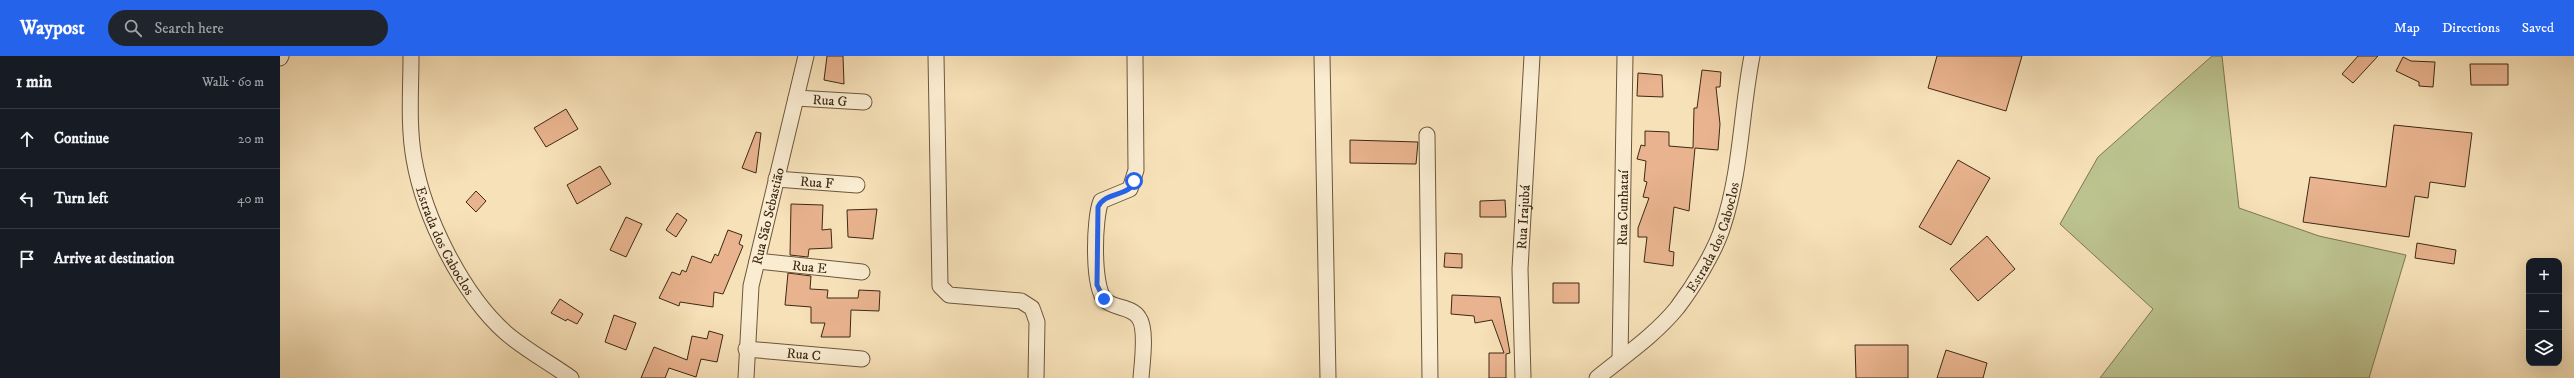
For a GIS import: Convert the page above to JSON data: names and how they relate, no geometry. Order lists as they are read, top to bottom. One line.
{"streets":{"street":["Rua G","Rua F","Rua Cunhataí","Rua São Sebastião","Rua Irajubá","Estrada dos Caboclos","Rua E","Rua C"]},"crossings":[["Rua G","Rua São Sebastião"],["Rua F","Rua São Sebastião"],["Rua Cunhataí","Estrada dos Caboclos"],["Rua São Sebastião","Rua E"],["Rua São Sebastião","Rua C"]],"page":{"header":"Waypost","search":"Search here","nav":["Map","Directions","Saved"],"heading":["1 min","Walk · 60 m"],"list":[["Continue","20 m"],["Turn left","40 m"],"Arrive at destination"],"map_buttons":["+","−"]}}
